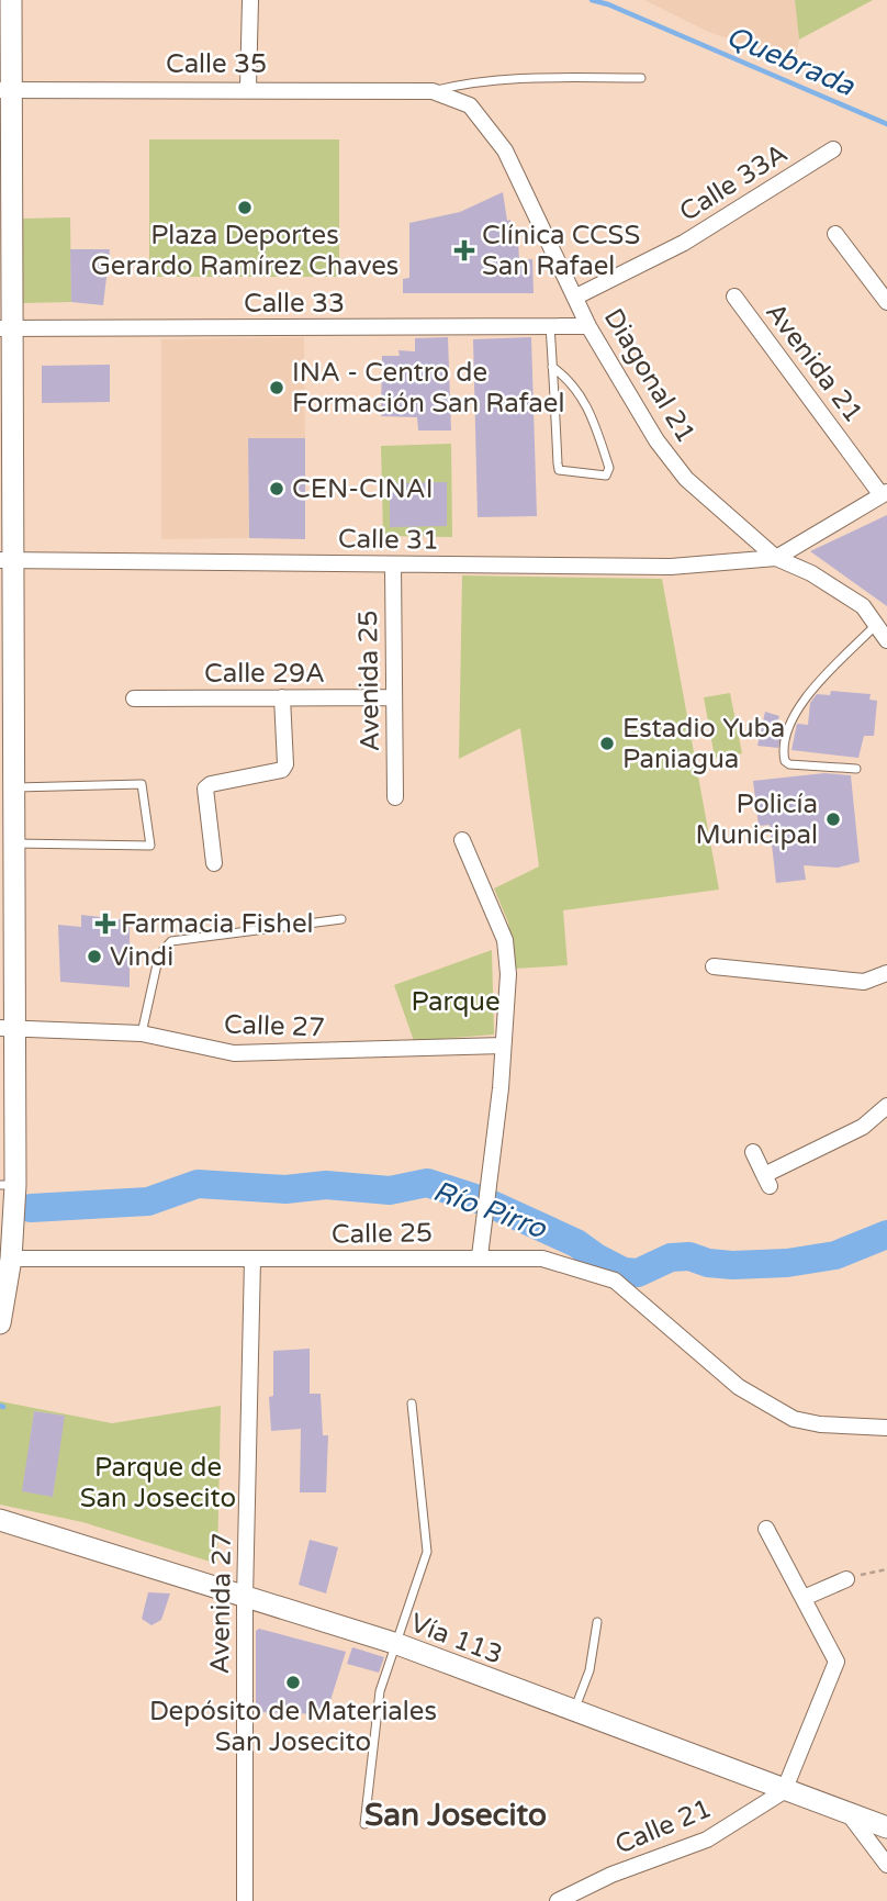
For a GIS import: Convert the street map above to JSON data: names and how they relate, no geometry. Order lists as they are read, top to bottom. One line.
{"streets":{"main road":["Vía 113"],"street":["Calle 35","Calle 33A","Calle 33","Avenida 21","Diagonal 21","Calle 31","Calle 29A","Avenida 25","Calle 27","Calle 25","Avenida 27","Calle 21"]},"crossings":[["Calle 35","Diagonal 21"],["Calle 33A","Diagonal 21"],["Calle 33","Diagonal 21"],["Diagonal 21","Calle 31"],["Calle 31","Avenida 25"],["Calle 29A","Avenida 25"],["Calle 25","Avenida 27"],["Avenida 27","Vía 113"],["Vía 113","Calle 21"]],"districts":["San Josecito"],"water":["Quebrada","Río Pirro"],"parks":["Parque","Parque de San Josecito"],"places":{"other":["Plaza Deportes Gerardo Ramírez Chaves","INA - Centro de Formación San Rafael","CEN-CINAI","Estadio Yuba Paniagua","Policía Municipal","Vindi","Depósito de Materiales San Josecito"],"health":["Clínica CCSS San Rafael","Farmacia Fishel"]}}
